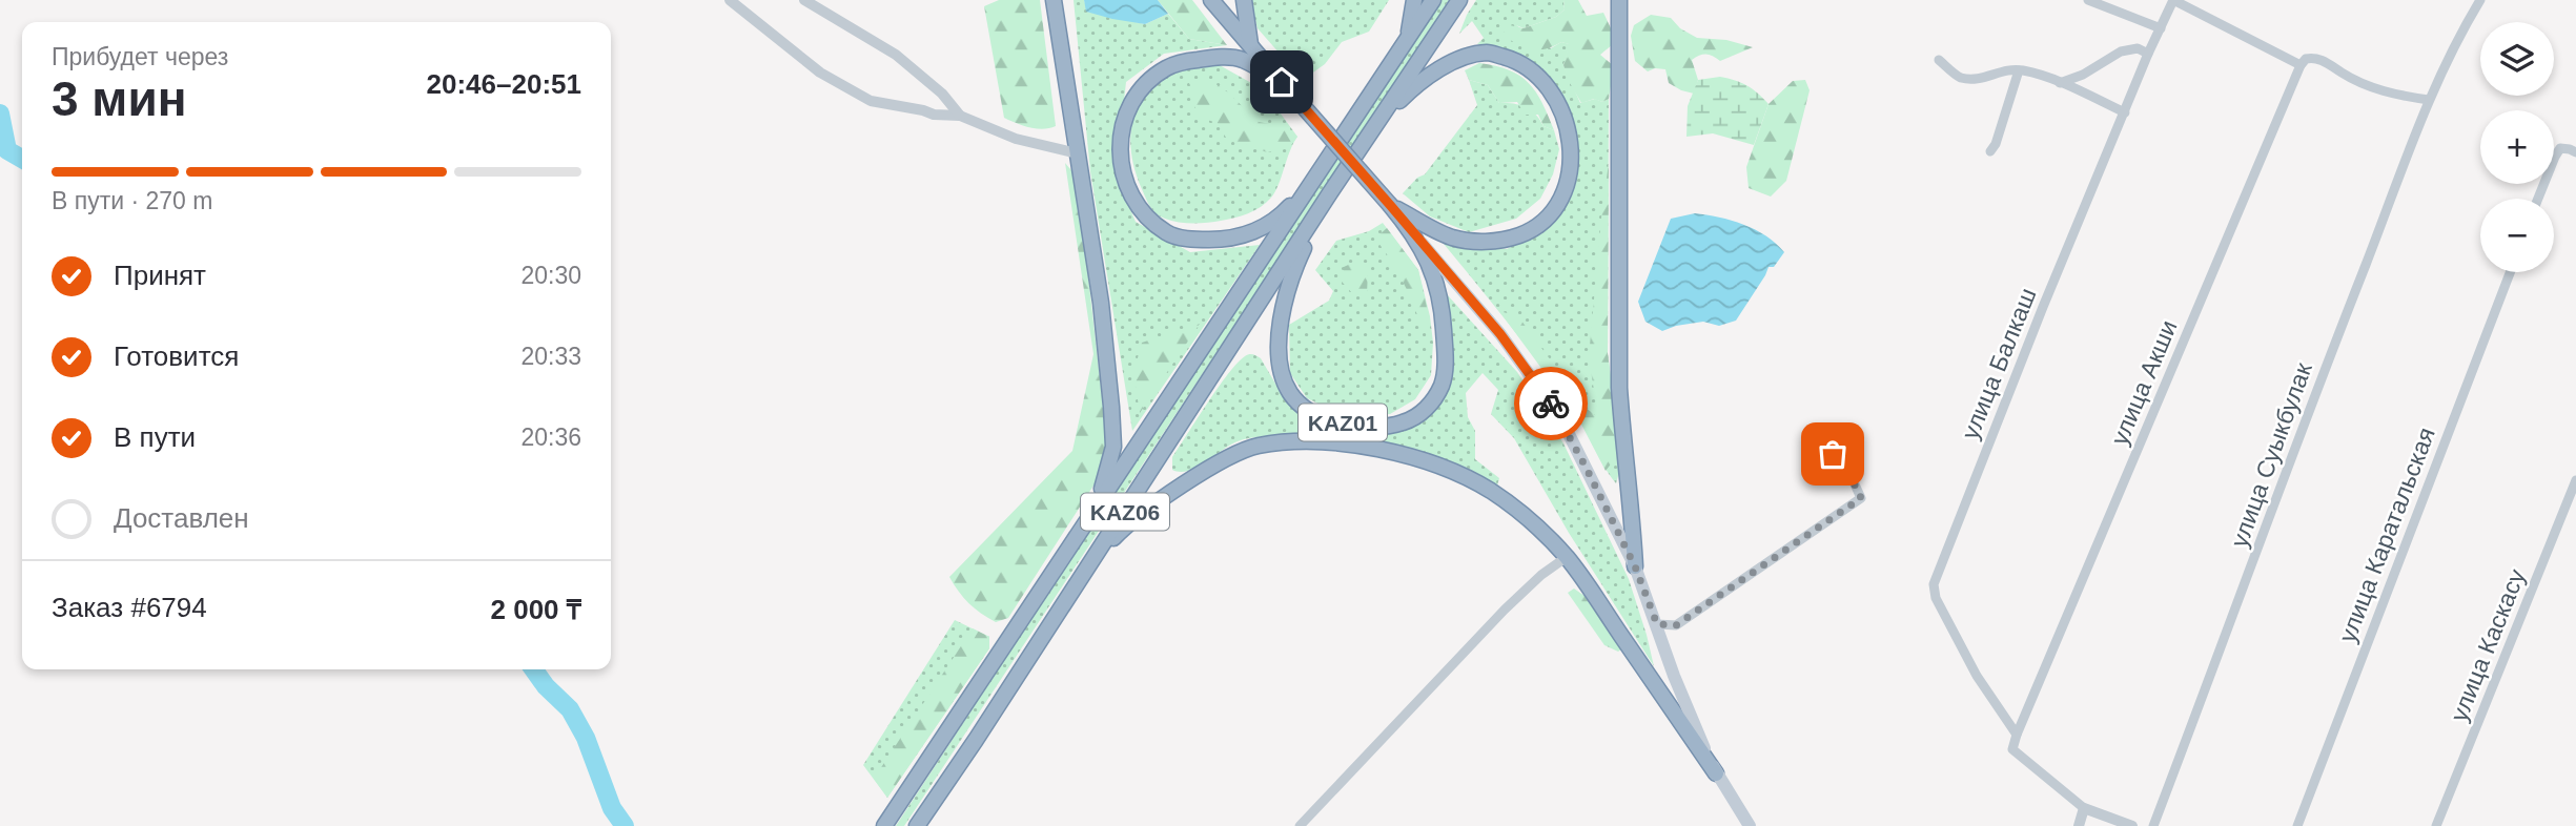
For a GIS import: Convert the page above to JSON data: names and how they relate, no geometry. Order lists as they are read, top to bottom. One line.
{"streets":{"highway":["KАZ01","KАZ06"],"street":["улица Балкаш","улица Акши","улица Суыкбулак","улица Каратальская","улица Каскасу"]},"crossings":[["улица Балкаш","улица Акши"],["KАZ01","KАZ06"]],"page":{"map_buttons":["+","−"],"heading":["3 мин","Прибудет через","20:46–20:51"],"panel":["Заказ #6794","2 000 ₸"],"bar":"В пути · 270 m","list":[["Принят","20:30"],["Готовится","20:33"],["В пути","20:36"],"Доставлен"]}}
